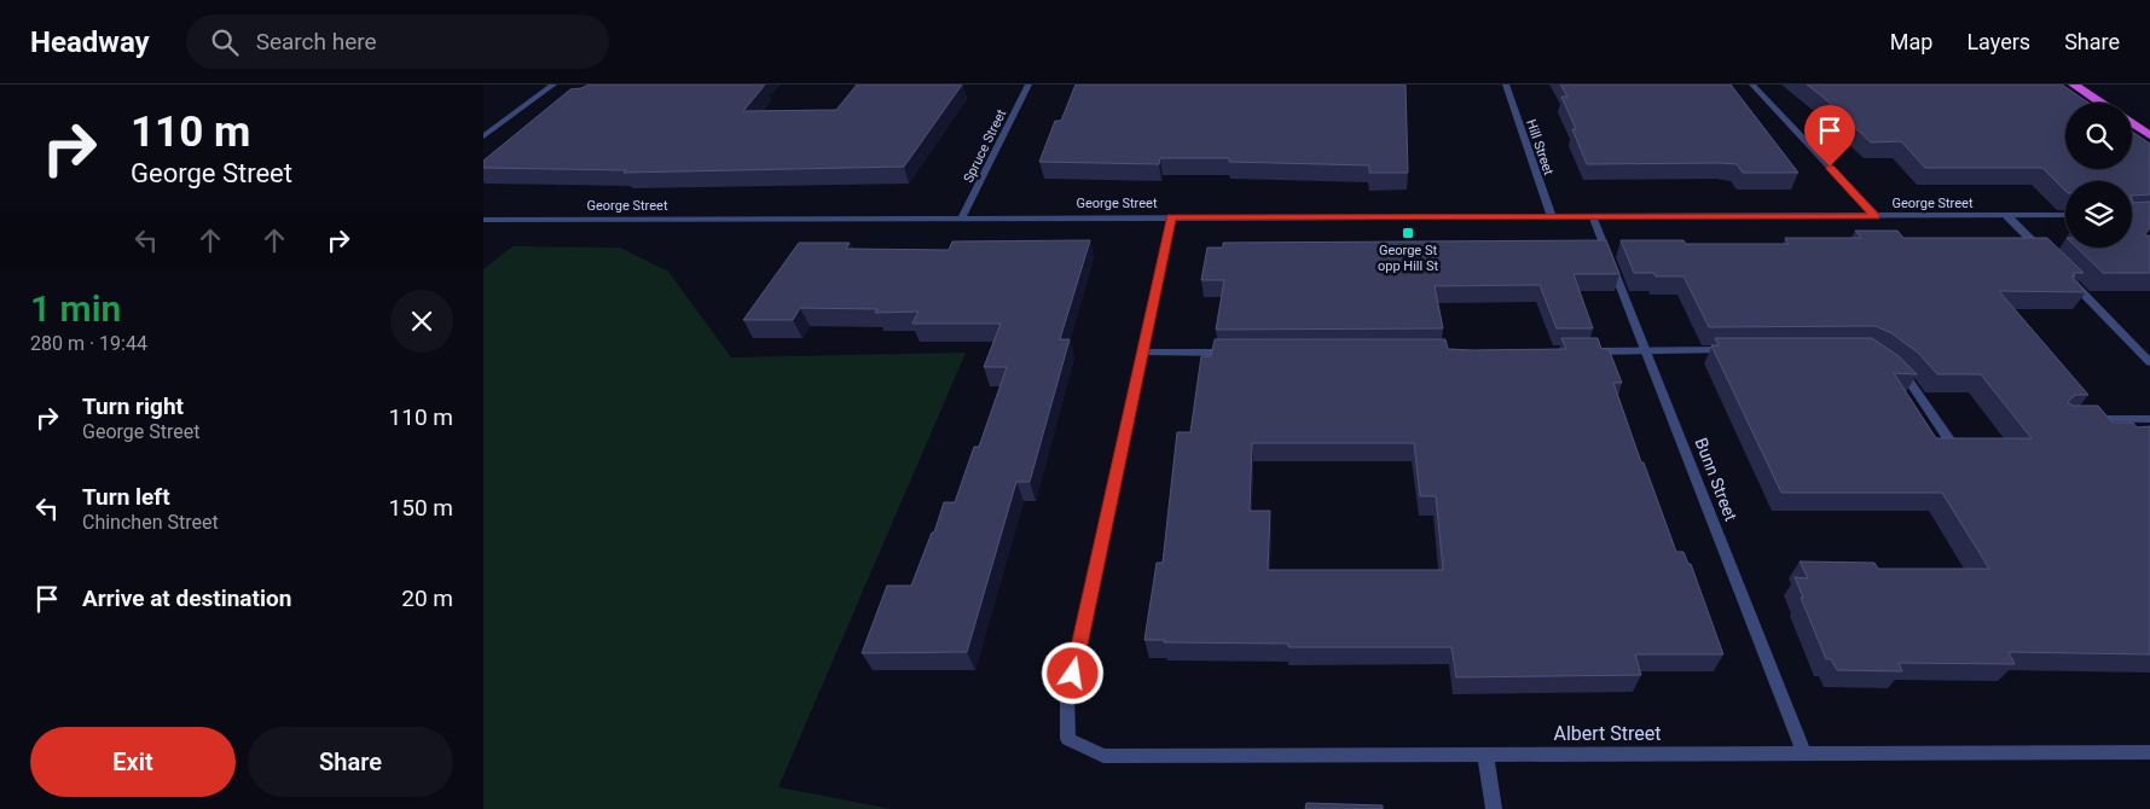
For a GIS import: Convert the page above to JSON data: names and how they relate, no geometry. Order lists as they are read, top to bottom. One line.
{"streets":{"street":["Spruce Street","Hill Street","George Street","Bunn Street","Albert Street"]},"crossings":[["Spruce Street","George Street"],["Hill Street","George Street"],["George Street","Bunn Street"],["Bunn Street","Albert Street"]],"places":{"transit":["George St opp Hill St"]},"page":{"header":"Headway","search":"Search here","nav":["Map","Layers","Share"],"turn":["110 m","George Street"],"heading":["1 min","280 m · 19:44"],"list":[{"name":"Turn right","note":"George Street","value":"110 m"},{"name":"Turn left","note":"Chinchen Street","value":"150 m"},{"name":"Arrive at destination","value":"20 m"}],"buttons":["Exit","Share"]}}
